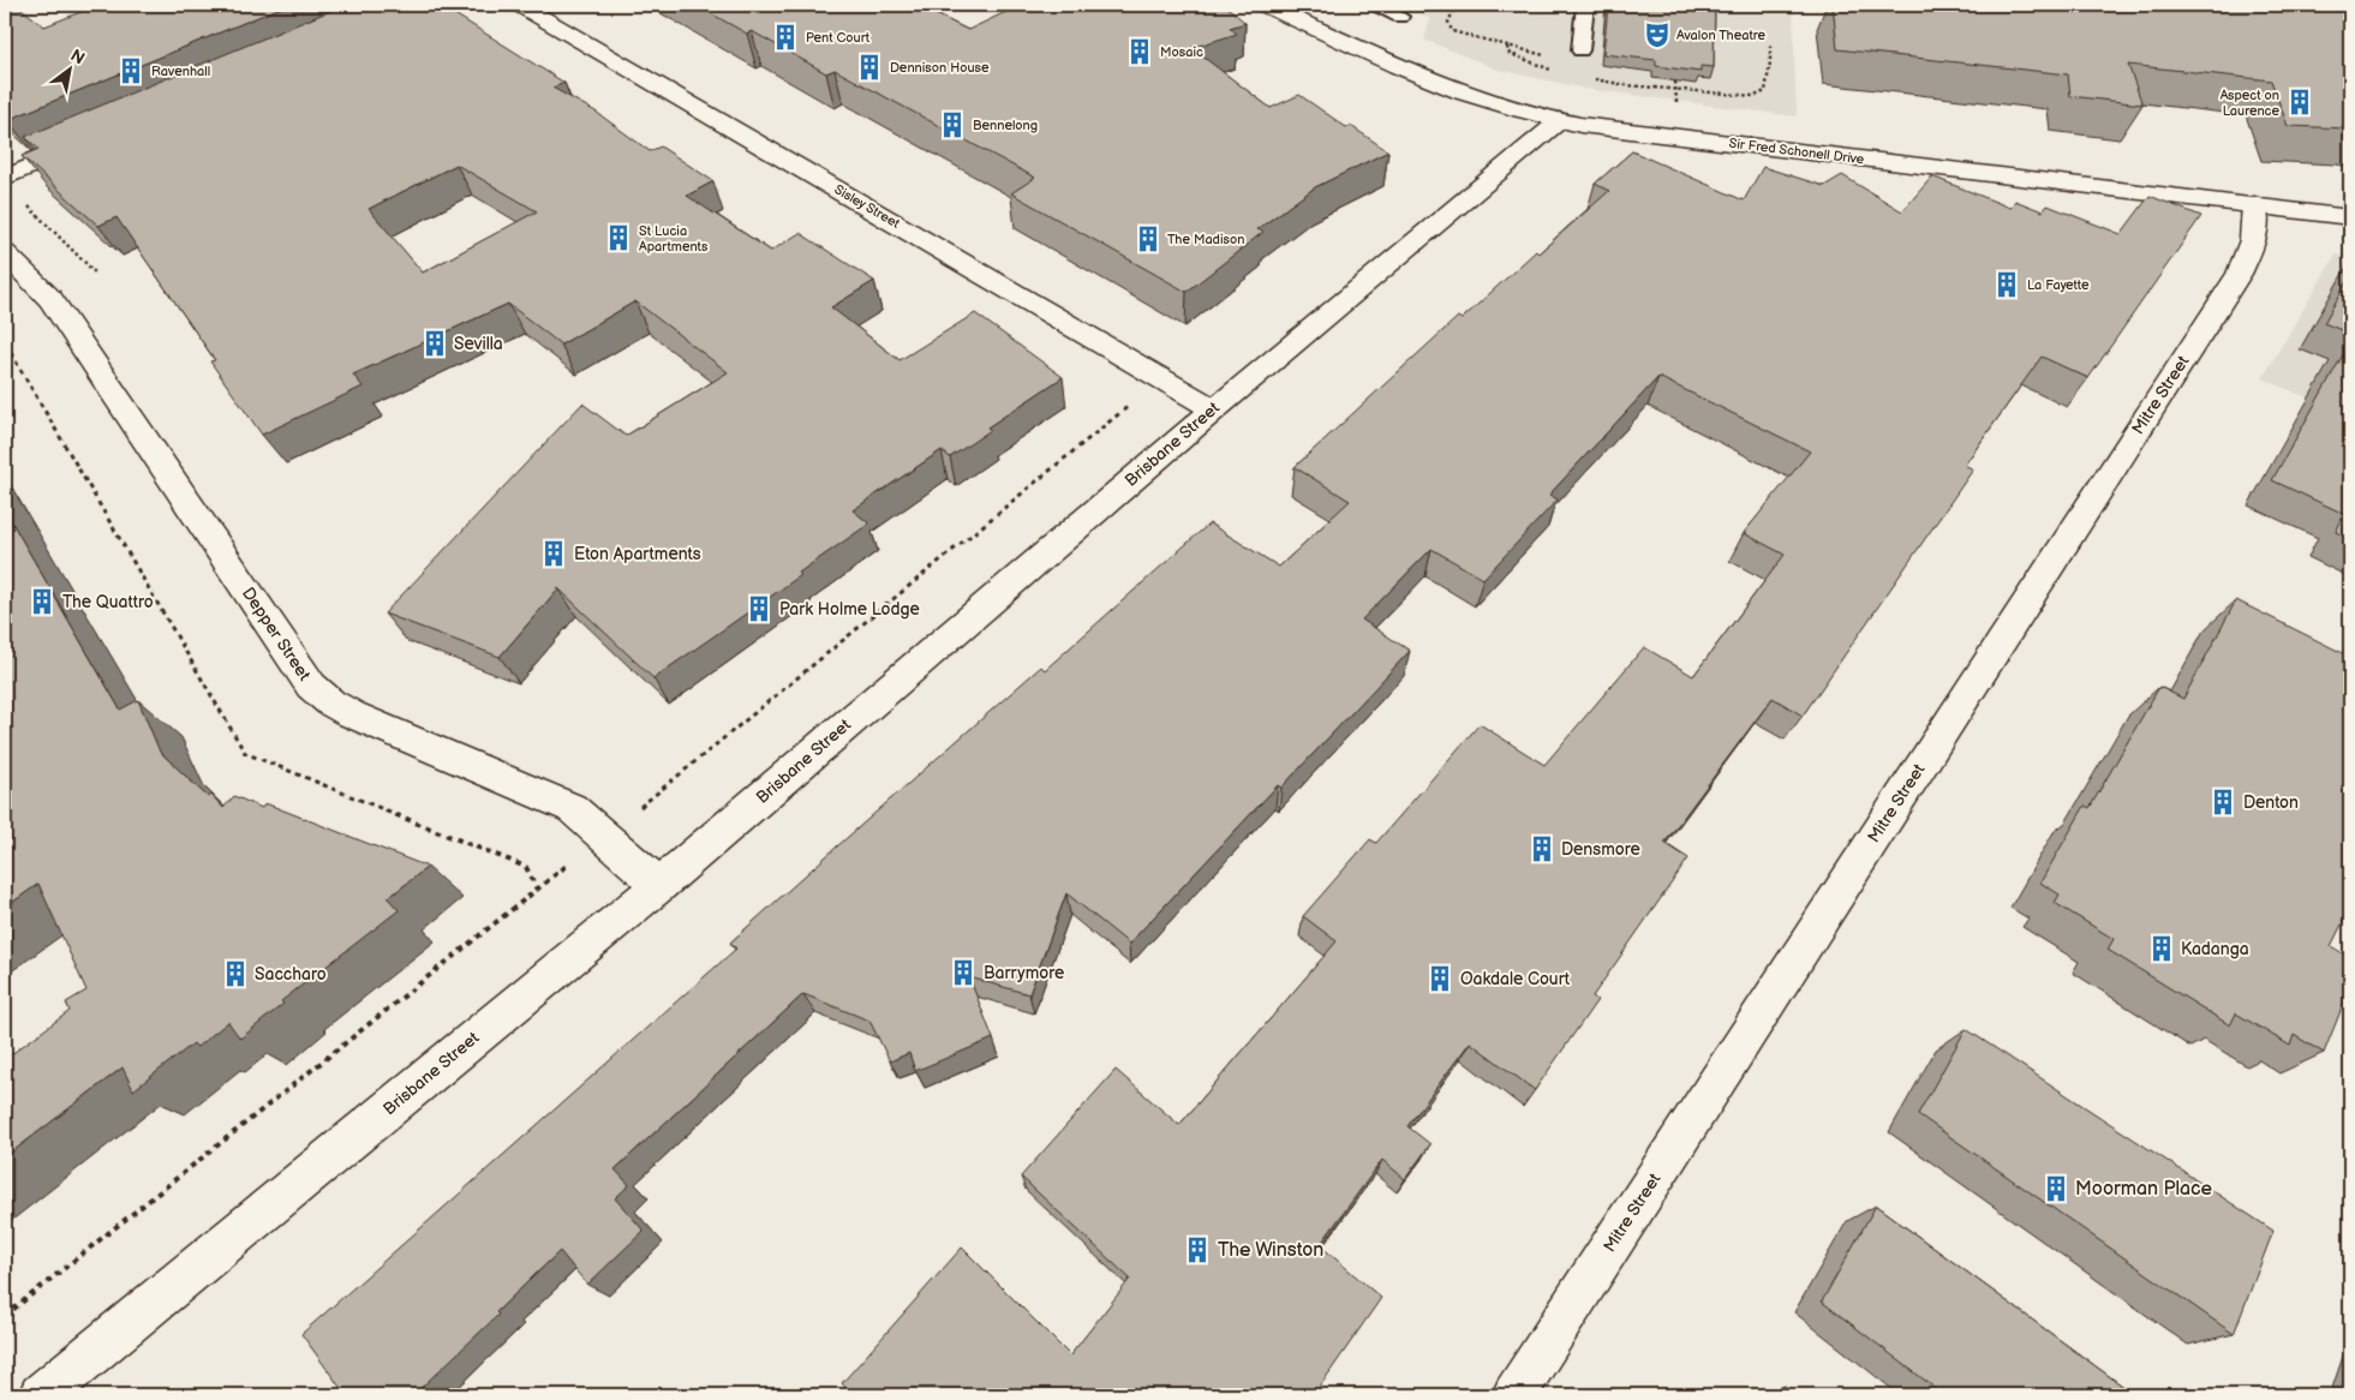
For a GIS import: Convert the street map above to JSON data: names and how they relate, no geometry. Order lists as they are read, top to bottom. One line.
{"streets":{"street":["Sir Fred Schonell Drive","Sisley Street","Mitre Street","Brisbane Street","Depper Street"]},"crossings":[["Sir Fred Schonell Drive","Mitre Street"],["Sir Fred Schonell Drive","Brisbane Street"],["Sisley Street","Brisbane Street"],["Brisbane Street","Depper Street"]],"places":{"theatre":["Avalon Theatre"],"building":["Pent Court","Mosaic","Dennison House","Ravenhall","Aspect on Laurence","Bennelong","St Lucia Apartments","The Madison","La Fayette","Sevilla","Eton Apartments","The Quattro","Park Holme Lodge","Denton","Densmore","Kadanga","Barrymore","Saccharo","Oakdale Court","Moorman Place","The Winston"]},"north":"top right"}
